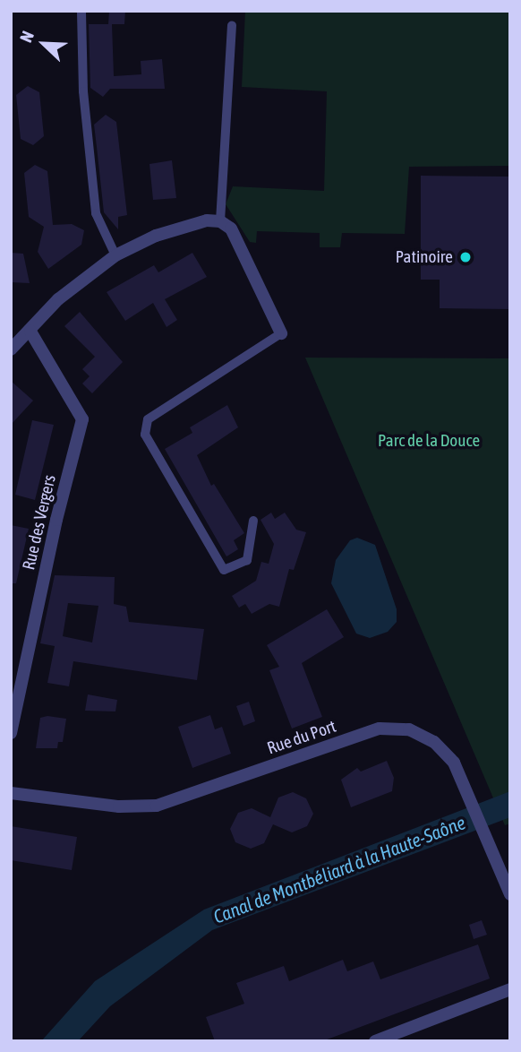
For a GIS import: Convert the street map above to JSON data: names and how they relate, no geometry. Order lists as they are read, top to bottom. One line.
{"streets":{"street":["Rue des Vergers","Rue du Port"]},"water":["Canal de Montbéliard à la Haute-Saône"],"parks":["Parc de la Douce"],"places":["Patinoire"],"north":"top left"}
